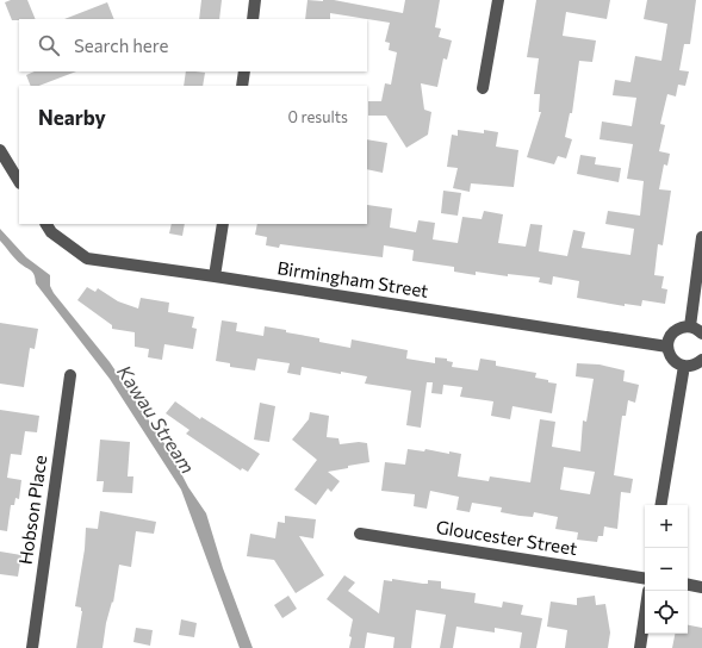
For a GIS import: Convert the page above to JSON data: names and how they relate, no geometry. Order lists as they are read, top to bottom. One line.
{"streets":{"street":["Birmingham Street","Hobson Place","Gloucester Street"]},"water":["Kawau Stream"],"page":{"search":"Search here","heading":["Nearby","0 results"],"map_buttons":["+","−"]}}
